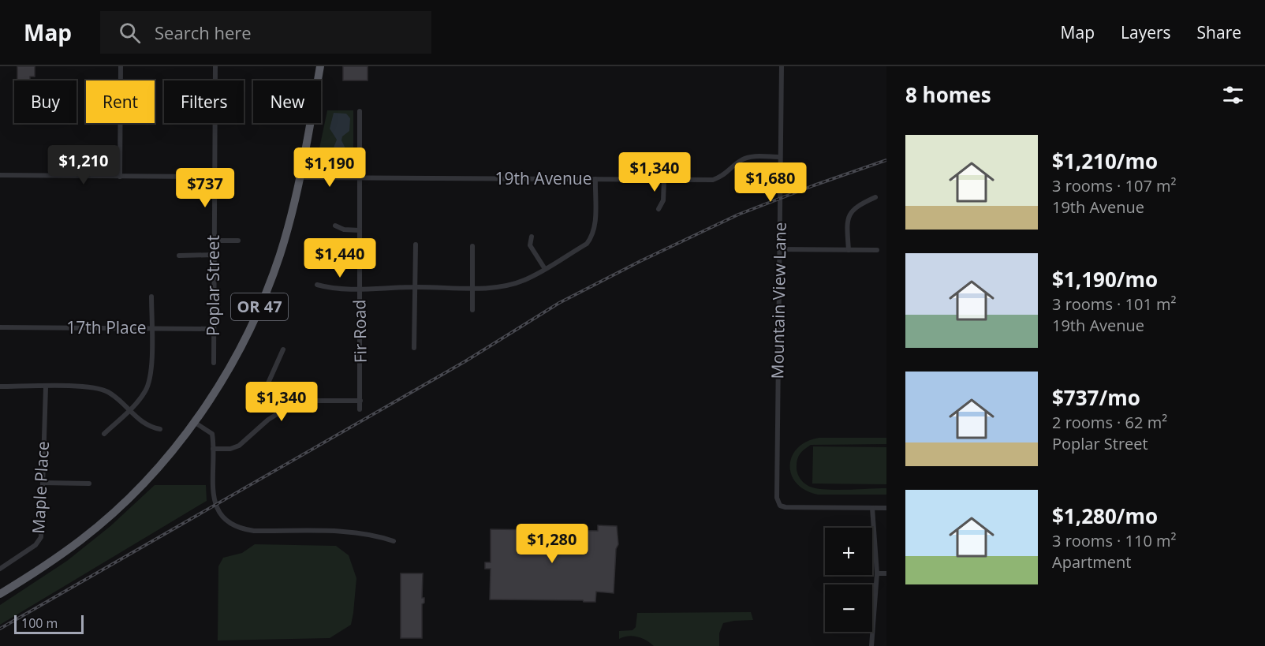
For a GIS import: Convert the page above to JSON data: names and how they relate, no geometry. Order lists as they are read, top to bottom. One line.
{"streets":{"highway":["OR 47"],"street":["19th Avenue","Poplar Street","Mountain View Lane","17th Place","Fir Road","Maple Place"]},"crossings":[["19th Avenue","Mountain View Lane"],["19th Avenue","OR 47"],["19th Avenue","Fir Road"],["Poplar Street","17th Place"]],"scale_bar":"100 m","page":{"header":"Map","search":"Search here","nav":["Map","Layers","Share"],"heading":"8 homes","chip":["Buy","Rent","Filters","New"],"list":[{"name":"$1,210/mo","note":"3 rooms · 107 m² · 19th Avenue"},{"name":"$1,190/mo","note":"3 rooms · 101 m² · 19th Avenue"},{"name":"$737/mo","note":"2 rooms · 62 m² · Poplar Street"},{"name":"$1,280/mo","note":"3 rooms · 110 m² · Apartment"}],"price":["$1,210","$1,190","$1,340","$1,680","$737","$1,440","$1,340","$1,280"],"map_buttons":["+","−"],"scale":"100 m"}}
